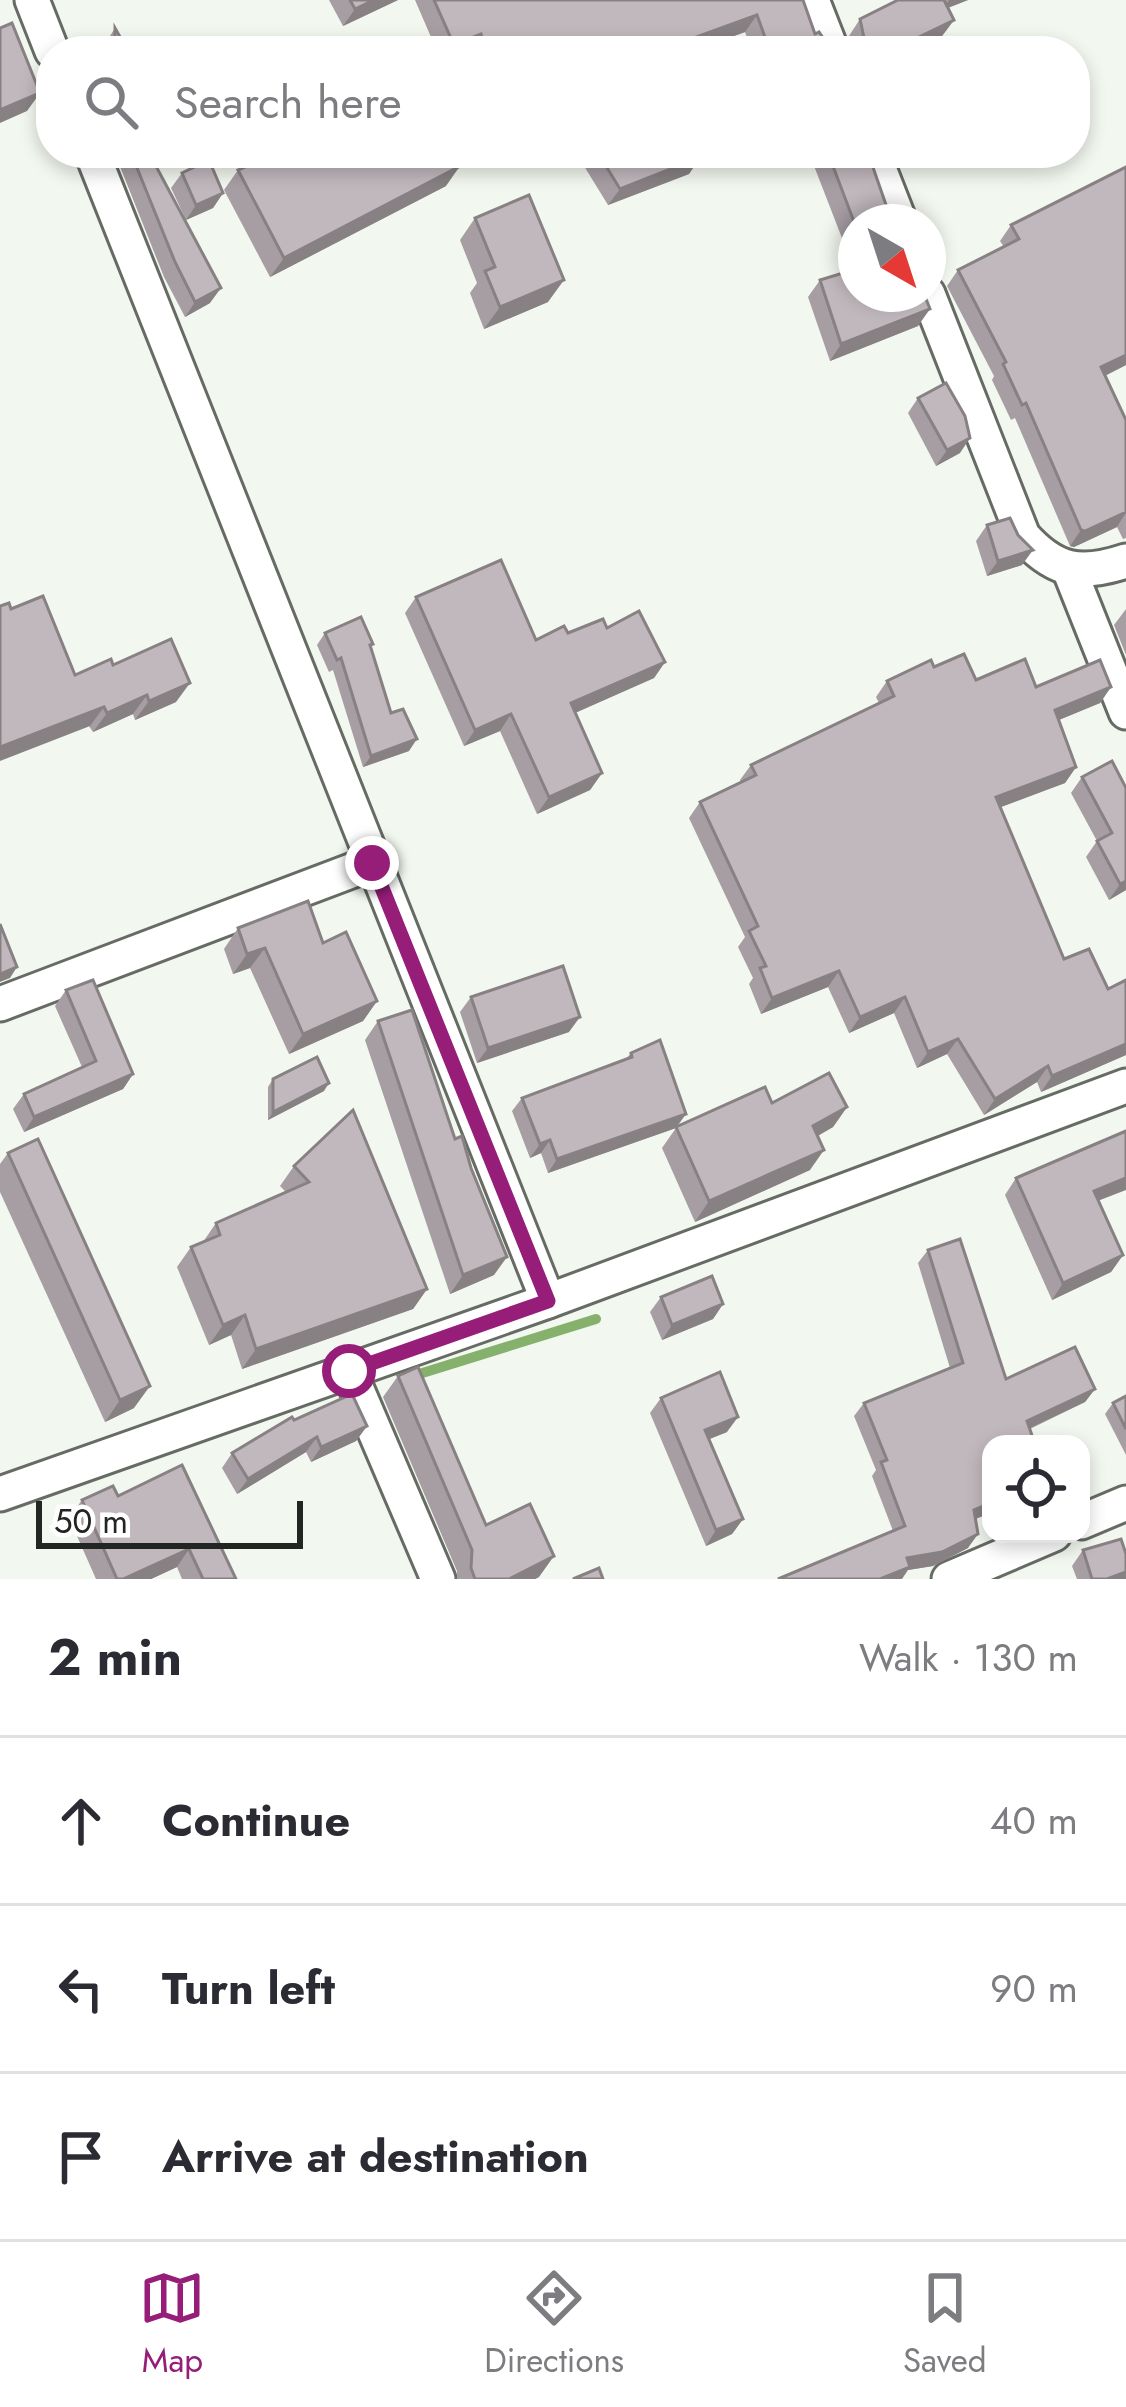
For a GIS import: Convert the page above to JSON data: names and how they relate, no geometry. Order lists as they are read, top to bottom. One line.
{"scale_bar":"50 m","north":"bottom right","page":{"search":"Search here","scale":"50 m","heading":["2 min","Walk · 130 m"],"list":[["Continue","40 m"],["Turn left","90 m"],"Arrive at destination"],"nav":["Map","Directions","Saved"]}}
